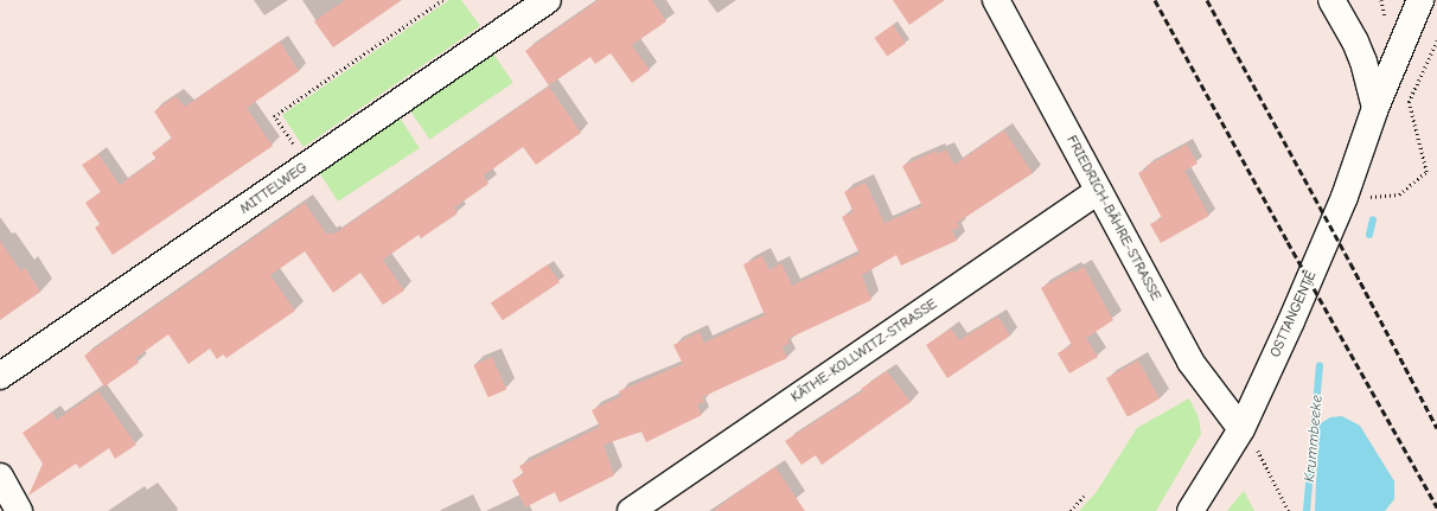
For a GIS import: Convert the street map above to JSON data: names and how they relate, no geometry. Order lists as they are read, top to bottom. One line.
{"streets":{"street":["MITTELWEG","FRIEDRICH-BÄHRE-STRASSE","OSTTANGENTE","KÄTHE-KOLLWITZ-STRASSE"]},"crossings":[["FRIEDRICH-BÄHRE-STRASSE","OSTTANGENTE"],["FRIEDRICH-BÄHRE-STRASSE","KÄTHE-KOLLWITZ-STRASSE"]],"water":["Krummbeeke"]}
